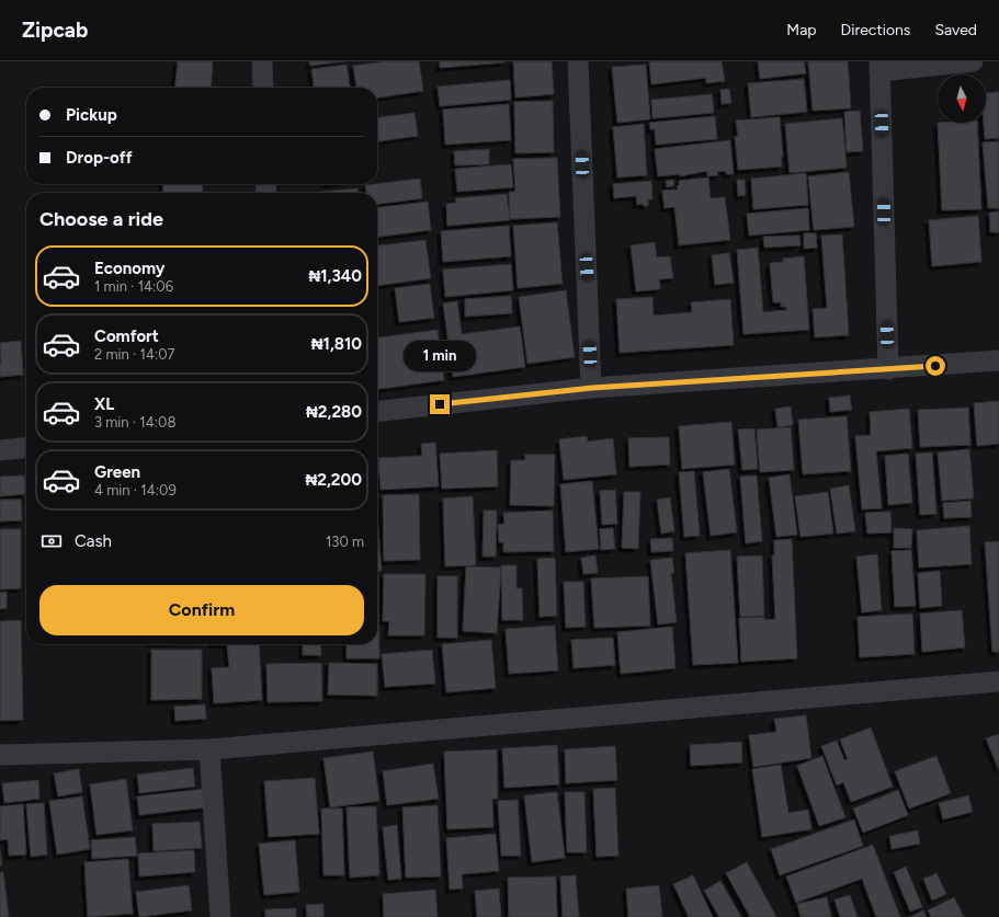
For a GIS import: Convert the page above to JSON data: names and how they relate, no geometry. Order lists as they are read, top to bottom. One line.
{"north":"bottom","page":{"header":"Zipcab","nav":["Map","Directions","Saved"],"banner":["Pickup","Drop-off"],"heading":"Choose a ride","list":[{"name":"Economy","note":"1 min · 14:06","value":"₦1,340"},{"name":"Comfort","note":"2 min · 14:07","value":"₦1,810"},{"name":"XL","note":"3 min · 14:08","value":"₦2,280"},{"name":"Green","note":"4 min · 14:09","value":"₦2,200"}],"bubble":"1 min","pay":["Cash","130 m"],"buttons":"Confirm"}}
